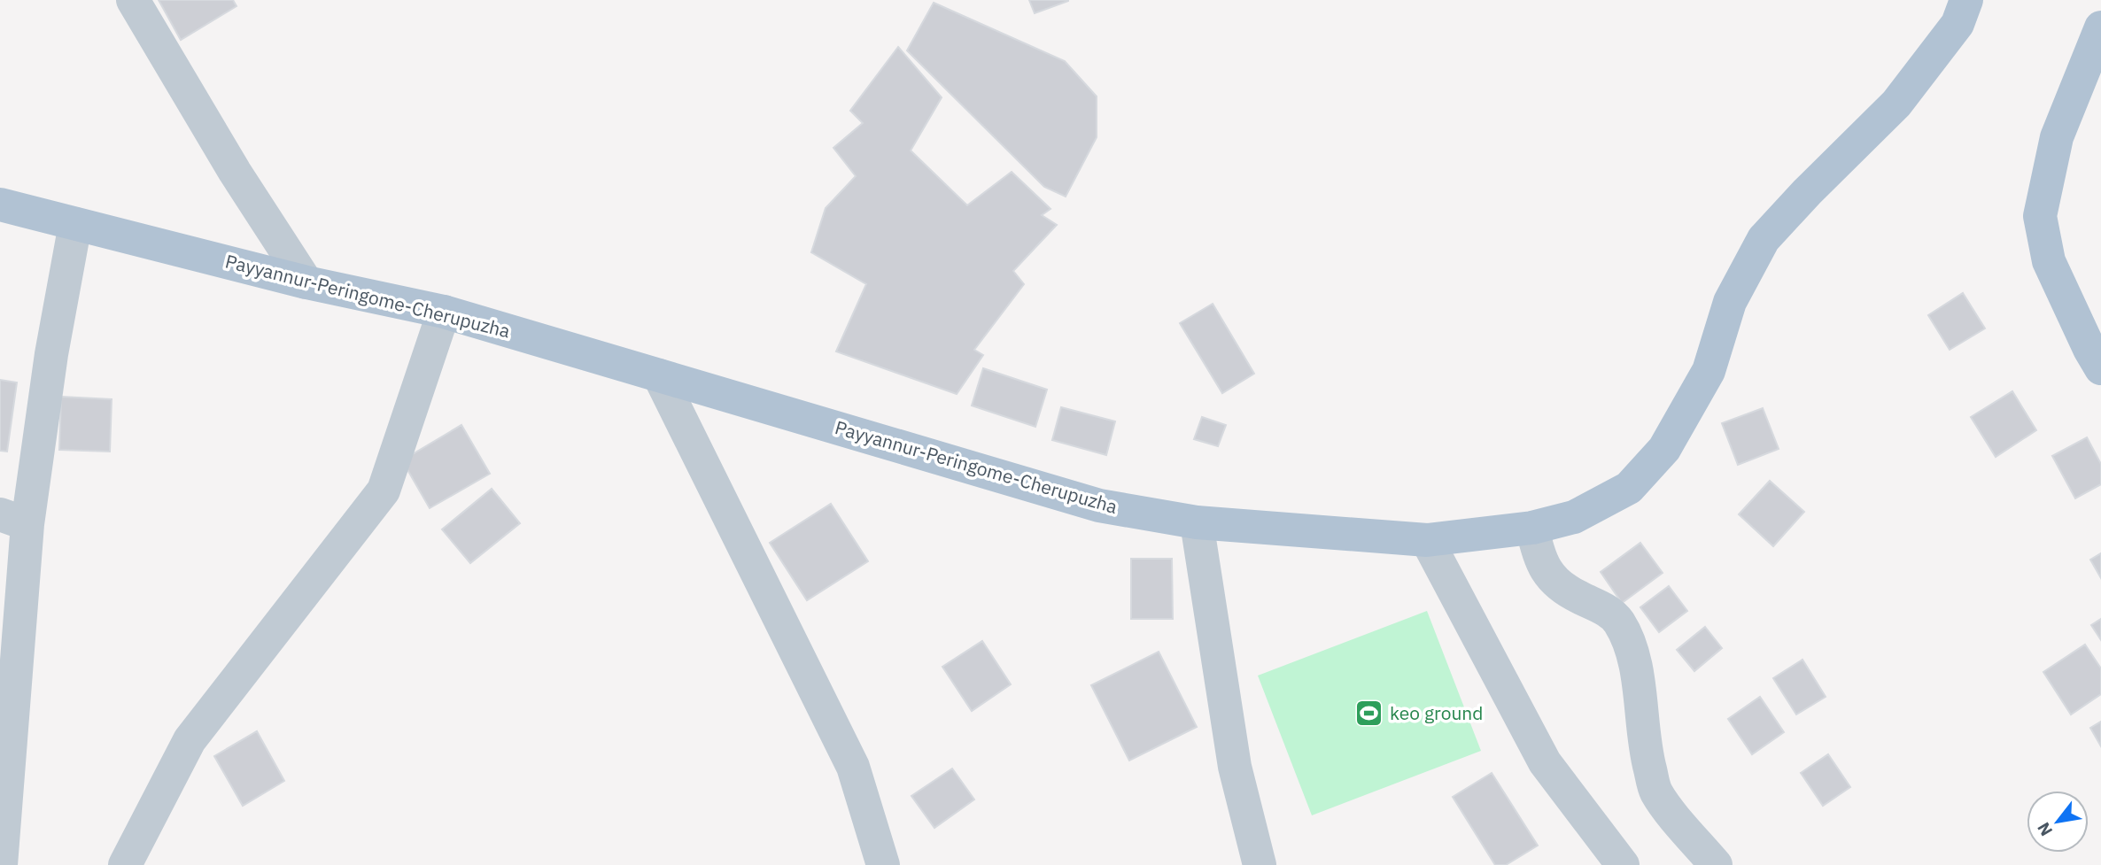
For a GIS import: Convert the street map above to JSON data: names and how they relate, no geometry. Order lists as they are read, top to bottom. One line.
{"streets":{"main road":["Payyannur-Peringome-Cherupuzha"]},"places":{"sports":["keo ground"]},"north":"bottom left"}
